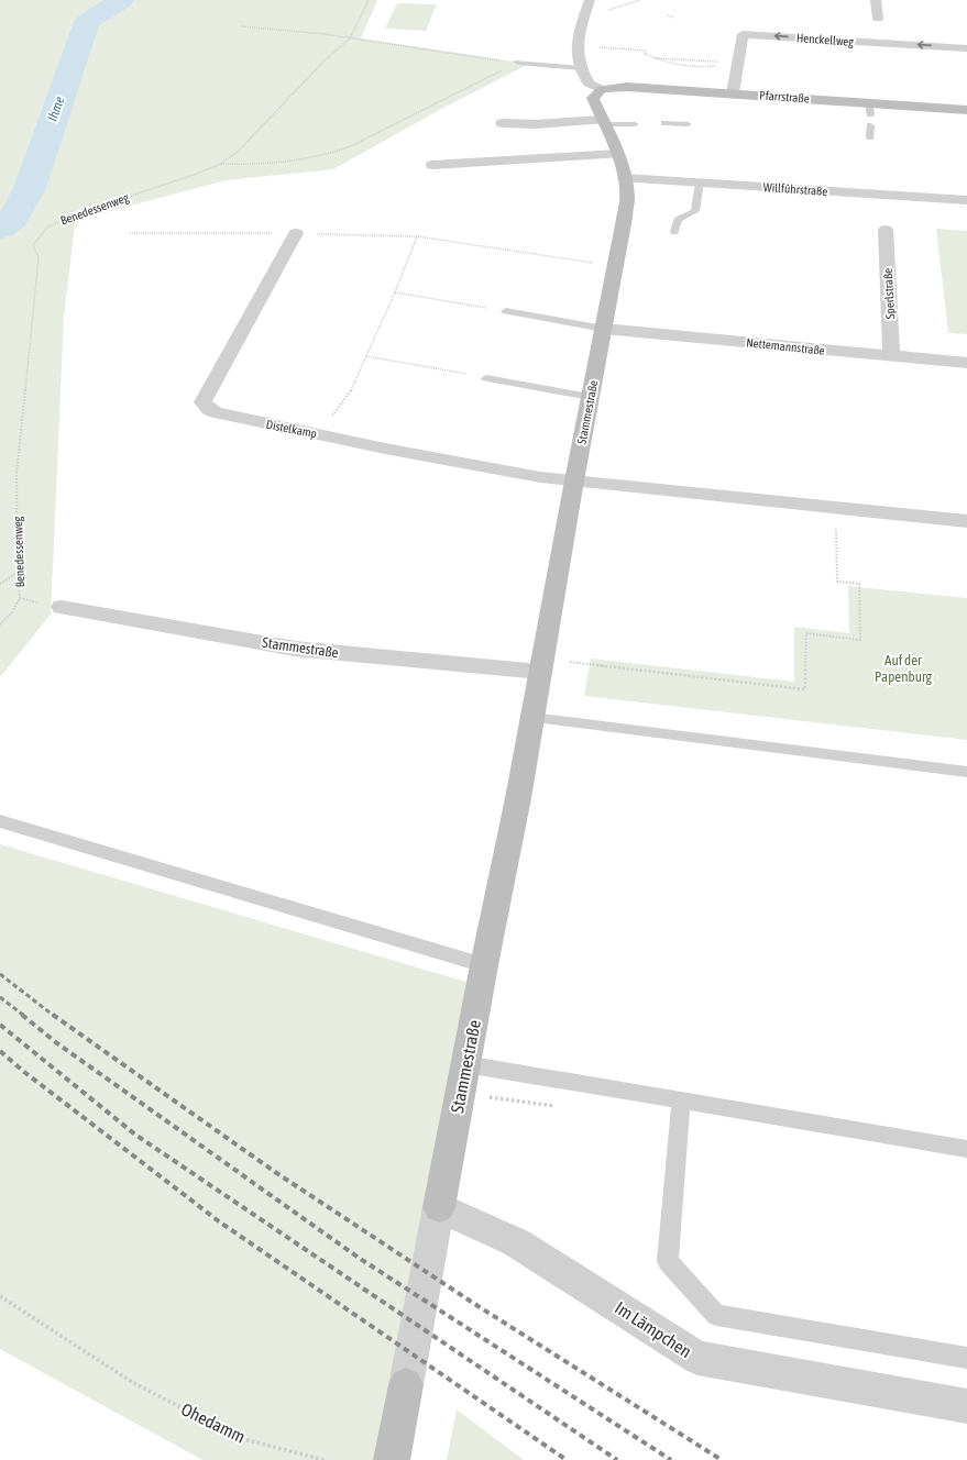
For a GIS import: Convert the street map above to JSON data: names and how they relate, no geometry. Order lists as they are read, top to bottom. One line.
{"streets":{"street":["Henckellweg","Pfarrstraße","Willführstraße","Sperlstraße","Nettemannstraße","Stammestraße","Distelkamp","Im Lämpchen"],"path":["Benedessenweg","Ohedamm"]},"crossings":[["Henckellweg","Pfarrstraße"],["Pfarrstraße","Stammestraße"],["Willführstraße","Stammestraße"],["Sperlstraße","Nettemannstraße"],["Nettemannstraße","Stammestraße"],["Stammestraße","Distelkamp"],["Stammestraße","Im Lämpchen"]],"one_way":["Henckellweg"],"water":["Ihme"],"parks":["Auf der Papenburg"]}
